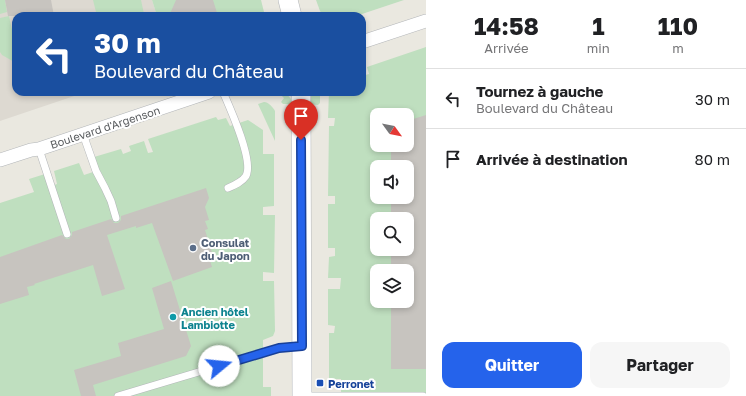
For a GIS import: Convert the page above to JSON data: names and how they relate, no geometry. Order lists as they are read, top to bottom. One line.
{"streets":{"street":["Boulevard d'Argenson"]},"places":{"other":["Consulat du Japon","Ancien hôtel Lambiotte"],"transit":["Perronet"]},"north":"bottom right","page":{"eta":["14:58","Arrivée","1","min","110","m"],"turn":["30 m","Boulevard du Château"],"list":[{"name":"Tournez à gauche","note":"Boulevard du Château","value":"30 m"},{"name":"Arrivée à destination","value":"80 m"}],"buttons":["Quitter","Partager"]}}
